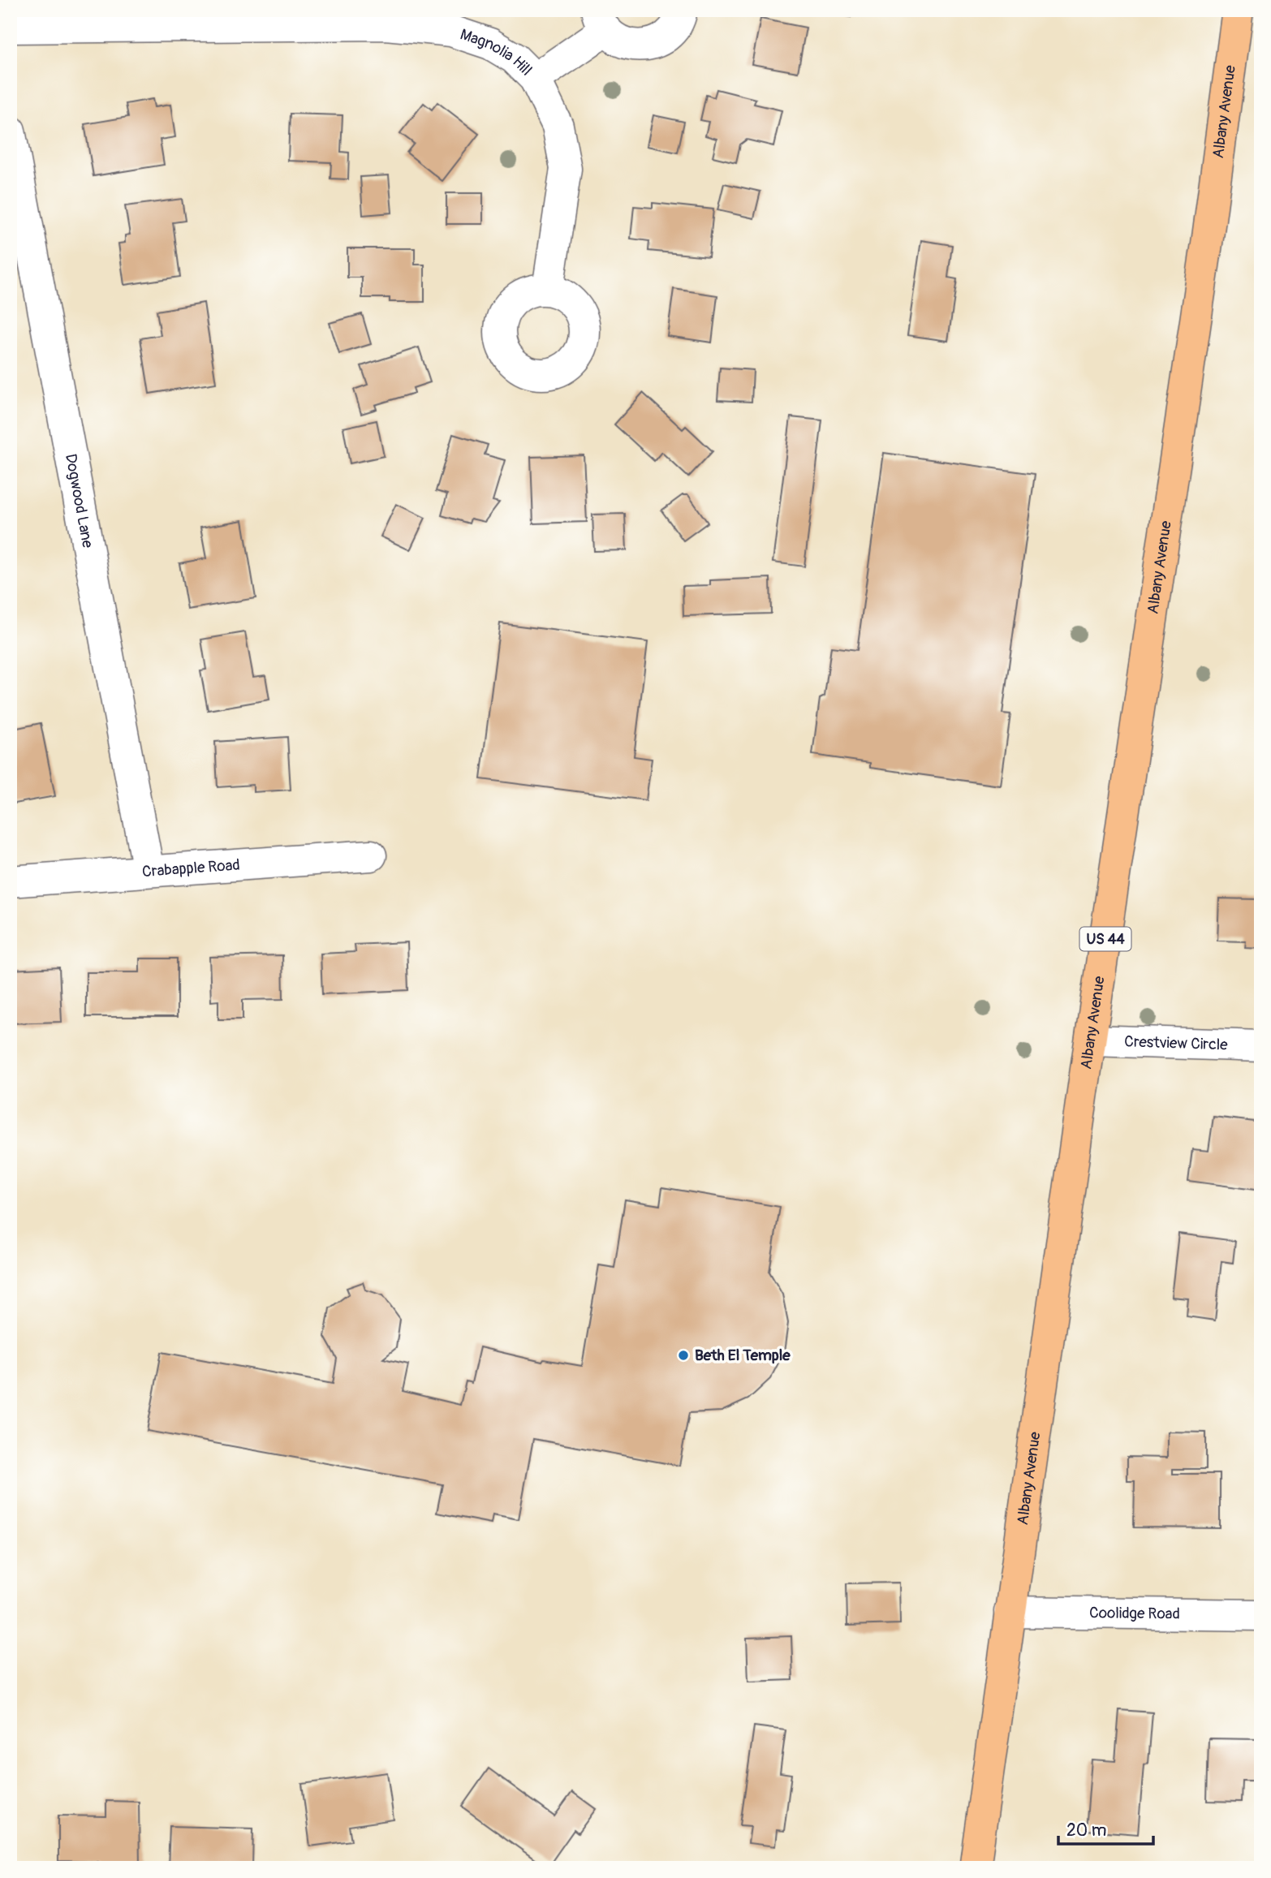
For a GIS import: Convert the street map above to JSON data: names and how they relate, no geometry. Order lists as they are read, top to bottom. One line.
{"streets":{"highway":["Albany Avenue","US 44"],"street":["Magnolia Hill","Dogwood Lane","Crabapple Road","Crestview Circle","Coolidge Road"]},"crossings":[["Albany Avenue","Crestview Circle"],["Albany Avenue","Coolidge Road"],["Dogwood Lane","Crabapple Road"]],"places":["Beth El Temple"],"scale_bar":"20 m"}
